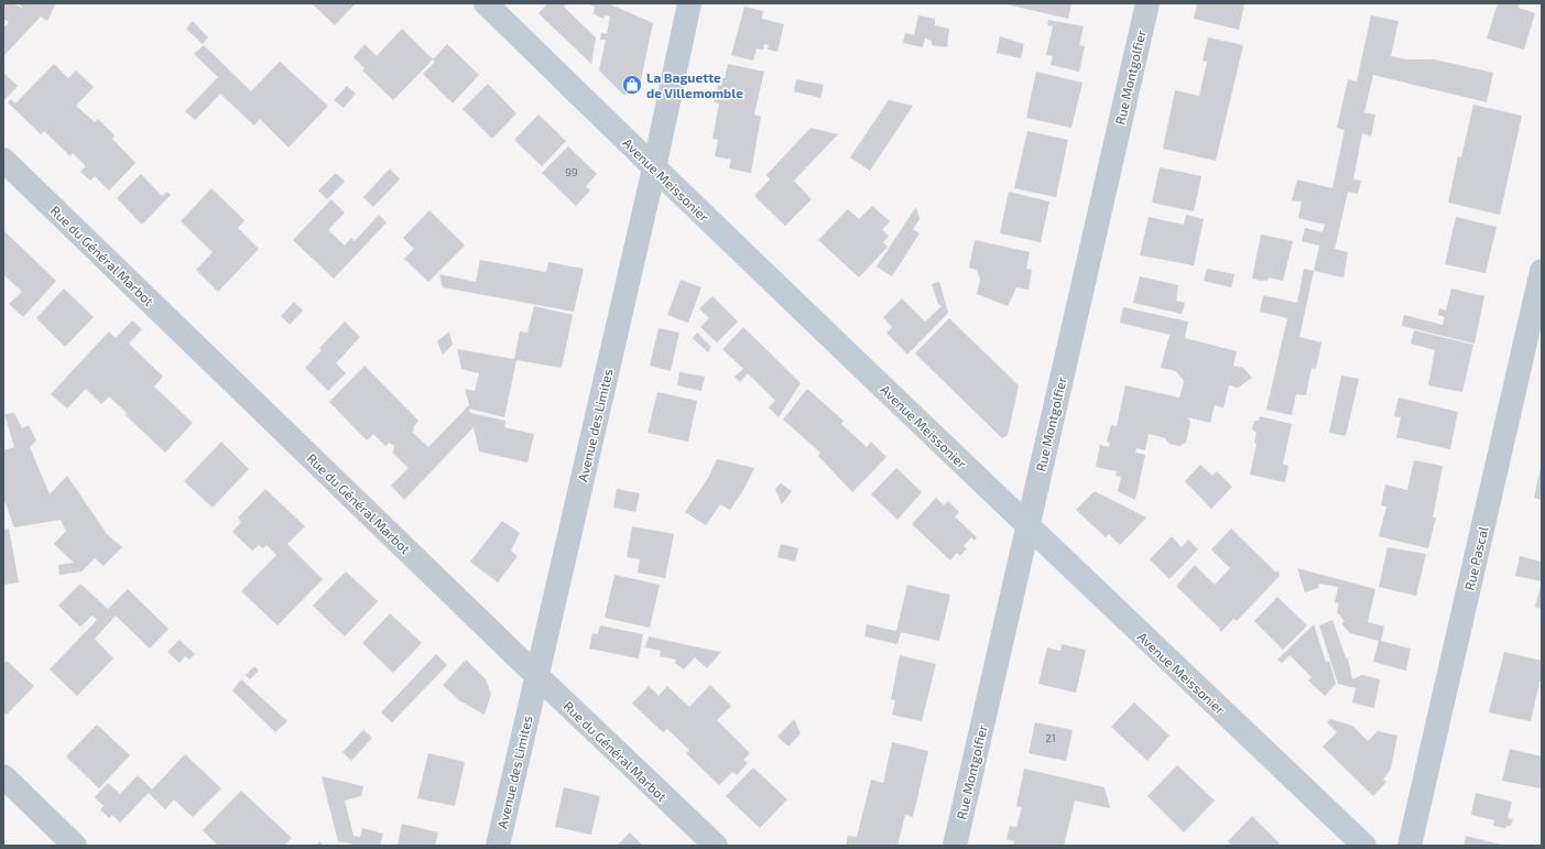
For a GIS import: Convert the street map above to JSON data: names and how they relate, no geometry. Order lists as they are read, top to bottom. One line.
{"streets":{"street":["Rue Montgolfier","Avenue Meissonier","Rue du Général Marbot","Avenue des Limites","Rue Pascal"]},"crossings":[["Rue Montgolfier","Avenue Meissonier"],["Avenue Meissonier","Avenue des Limites"],["Rue du Général Marbot","Avenue des Limites"]],"places":{"shop":["La Baguette de Villemomble"]},"house_numbers":["99","21"]}
